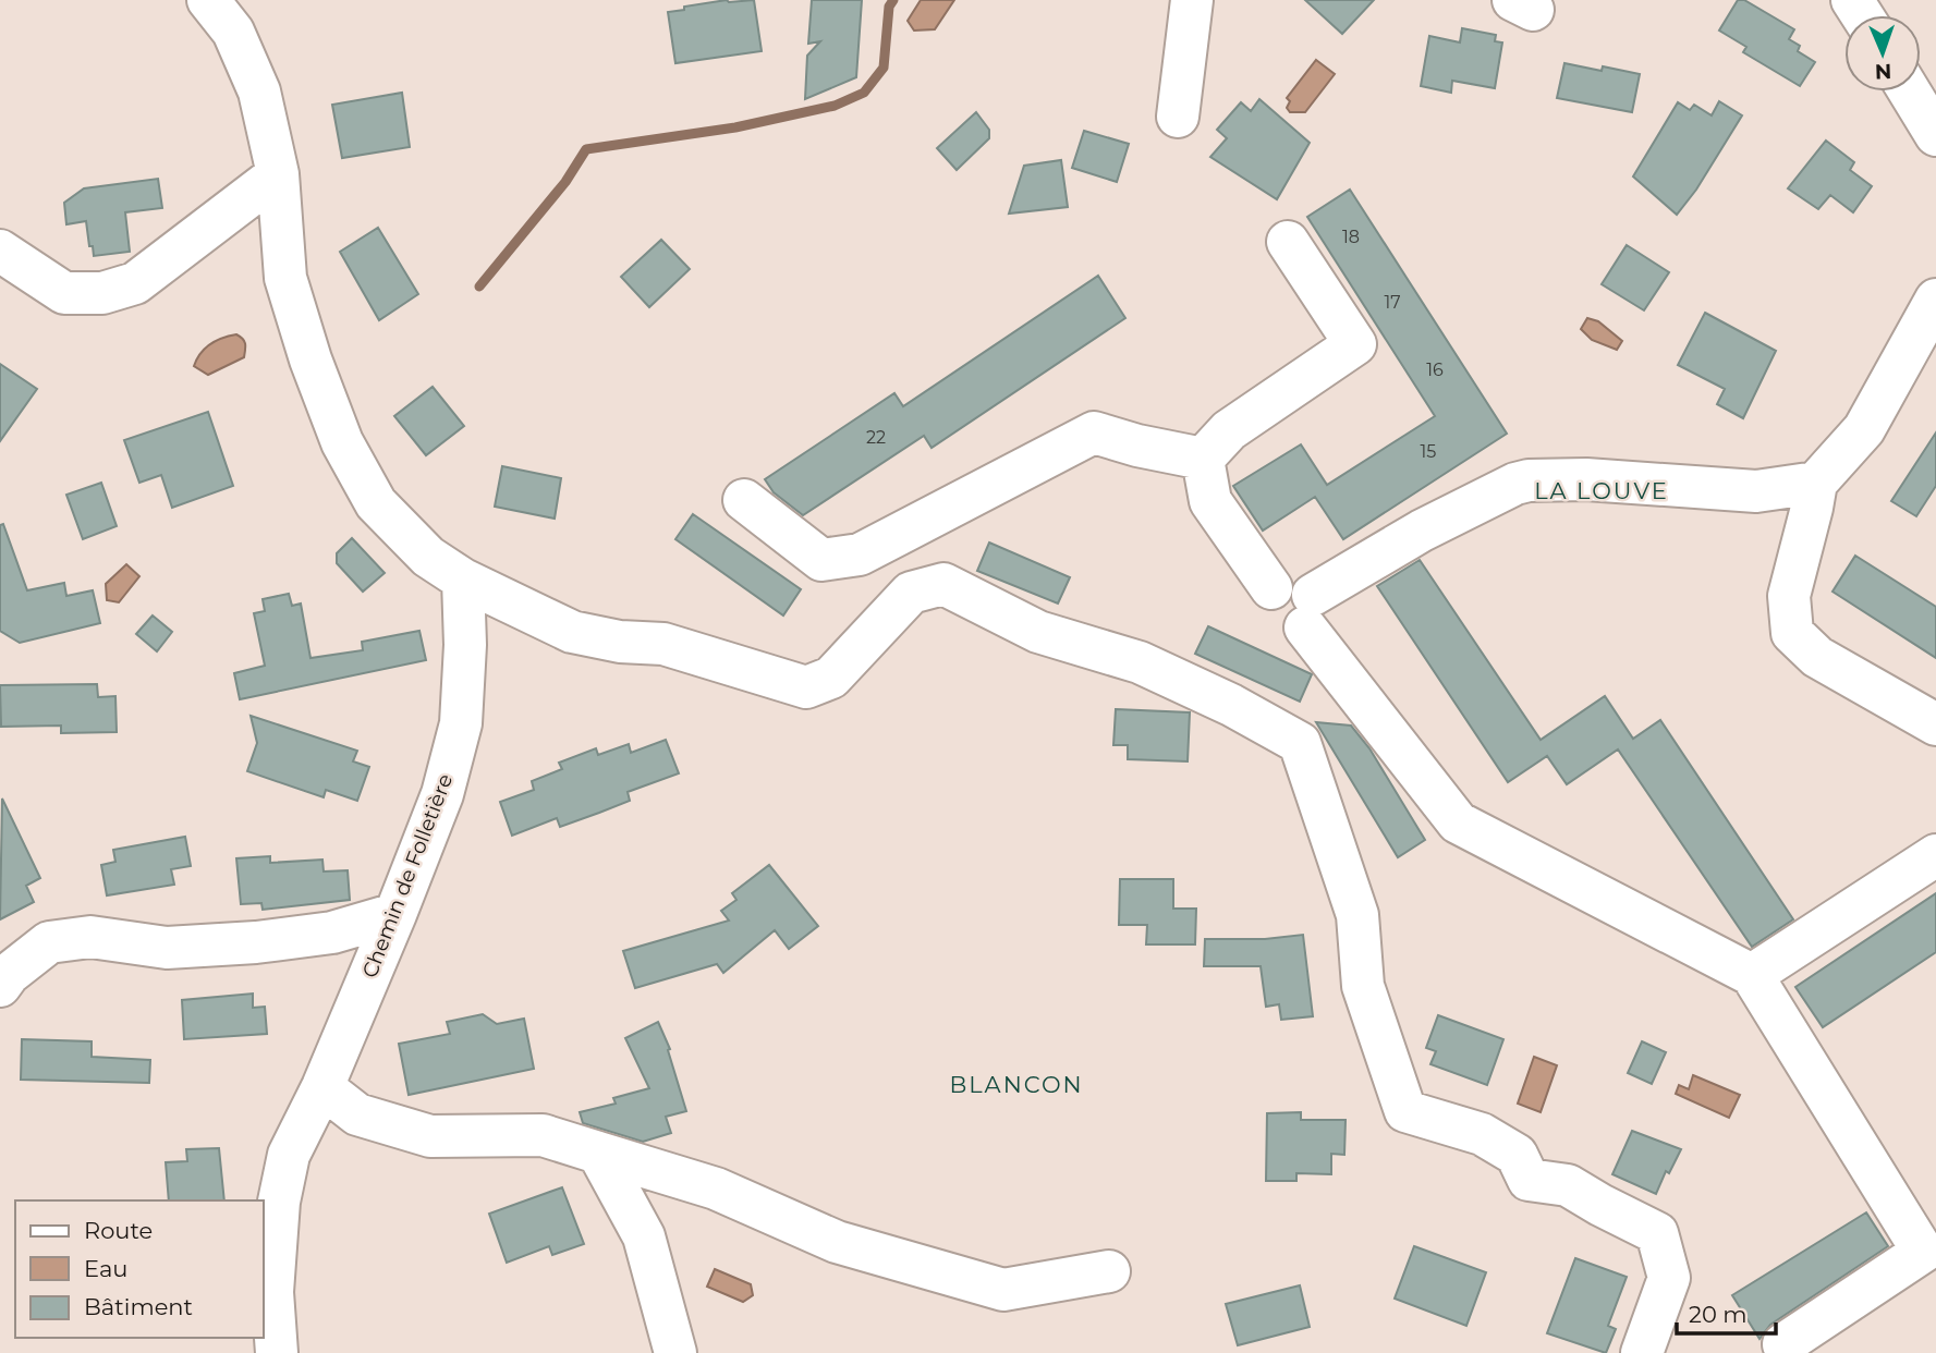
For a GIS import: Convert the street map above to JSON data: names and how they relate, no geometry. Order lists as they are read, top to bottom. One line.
{"streets":{"street":["Chemin de Folletière"]},"districts":["LA LOUVE","BLANCON"],"house_numbers":["18","17","16","22","15"],"legend":["Route","Eau","Bâtiment"],"scale_bar":"20 m","north":"bottom"}
